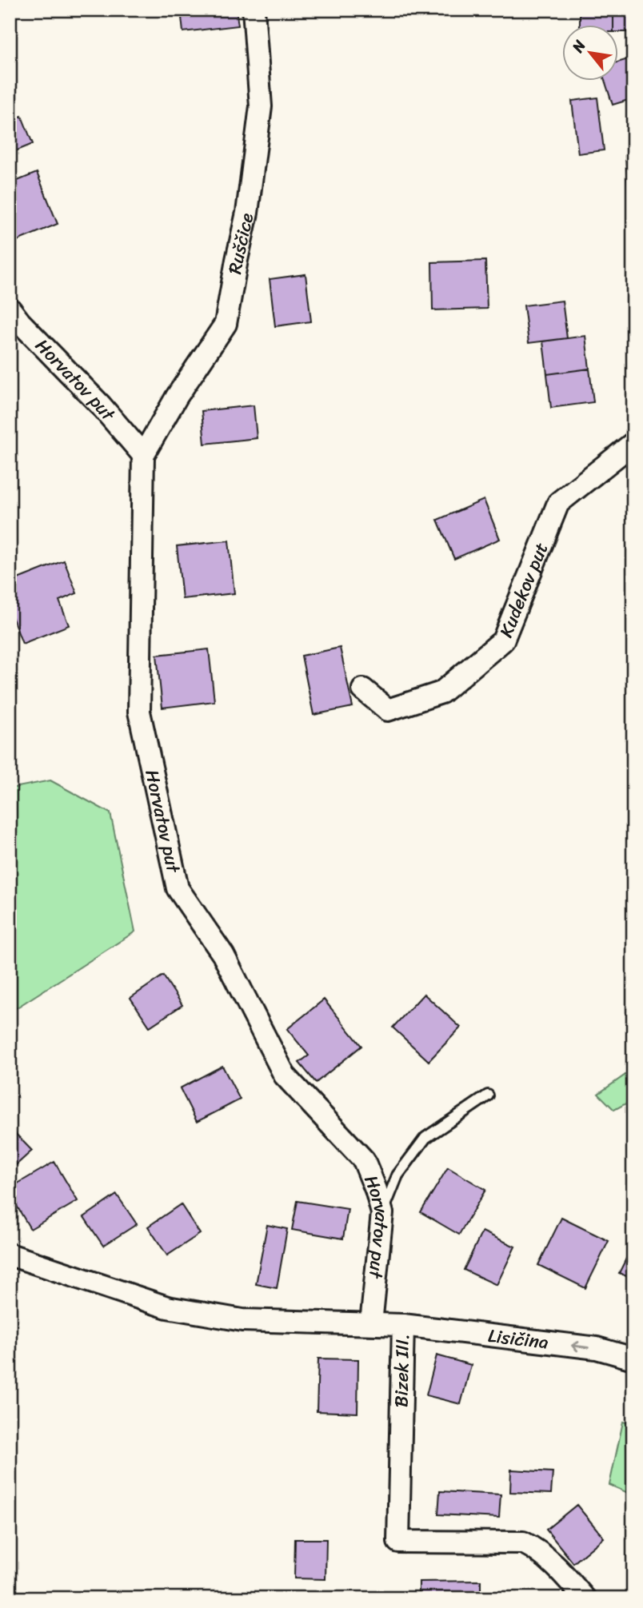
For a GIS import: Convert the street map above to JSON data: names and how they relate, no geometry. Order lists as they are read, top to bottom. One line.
{"streets":{"street":["Ruščice","Horvatov put","Kudekov put","Lisičina","Bizek III."]},"crossings":[["Ruščice","Horvatov put"],["Horvatov put","Bizek III."],["Lisičina","Bizek III."]],"one_way":["Lisičina"],"north":"top left"}
